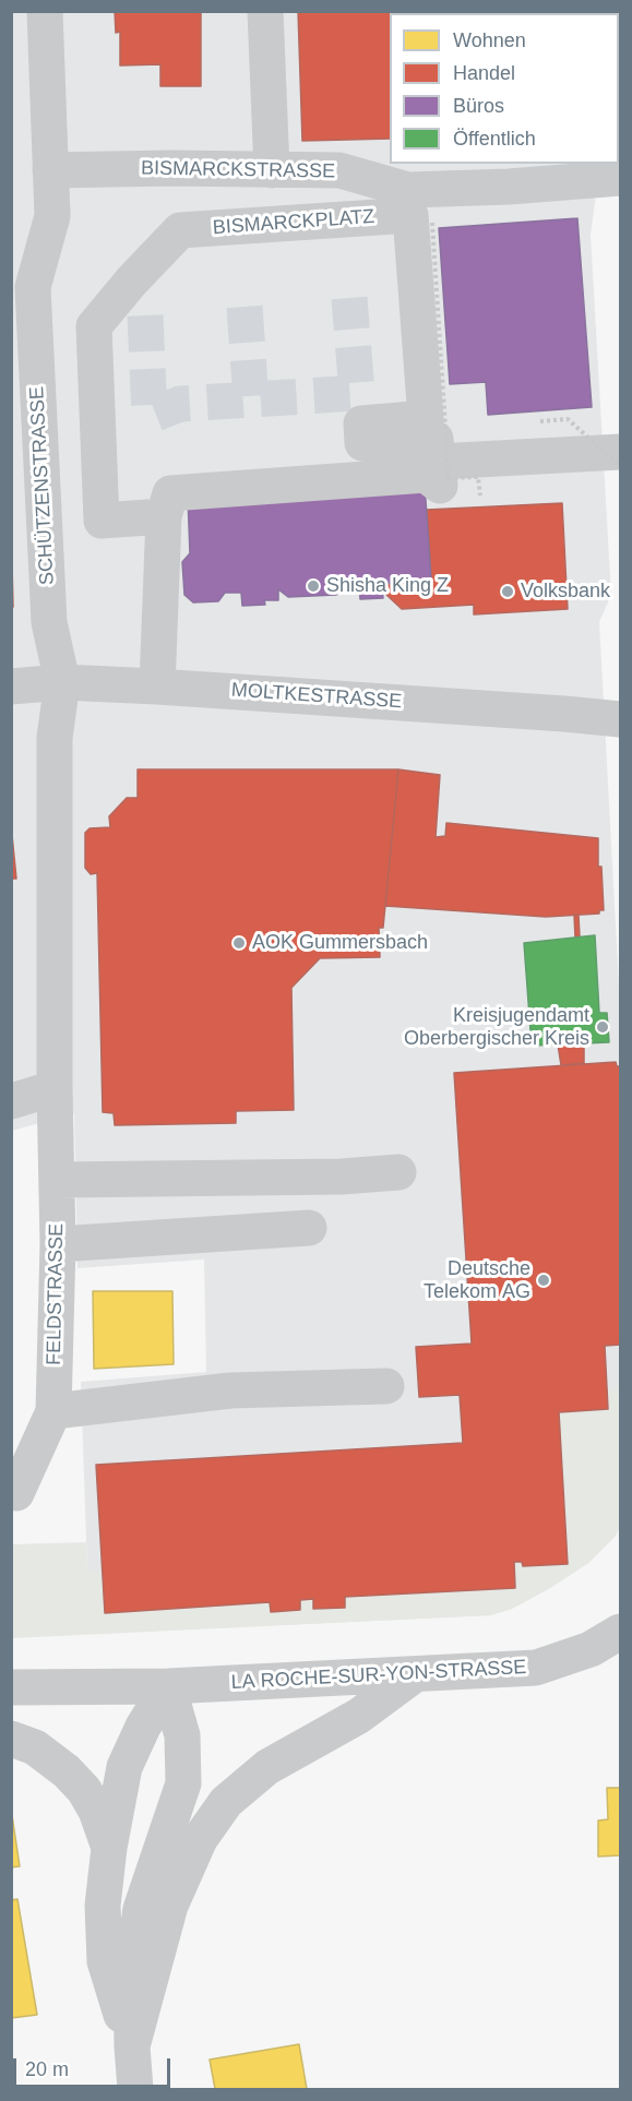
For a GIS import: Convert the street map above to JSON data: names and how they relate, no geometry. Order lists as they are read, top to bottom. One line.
{"streets":{"street":["BISMARCKSTRASSE","BISMARCKPLATZ","SCHÜTZENSTRASSE","MOLTKESTRASSE","FELDSTRASSE","LA ROCHE-SUR-YON-STRASSE"]},"crossings":[["BISMARCKSTRASSE","SCHÜTZENSTRASSE"],["SCHÜTZENSTRASSE","MOLTKESTRASSE"],["SCHÜTZENSTRASSE","FELDSTRASSE"],["MOLTKESTRASSE","FELDSTRASSE"]],"places":["Shisha King Z","Volksbank","AOK Gummersbach","Kreisjugendamt Oberbergischer Kreis","Deutsche Telekom AG"],"legend":["Wohnen","Handel","Büros","Öffentlich"],"scale_bar":"20 m"}
